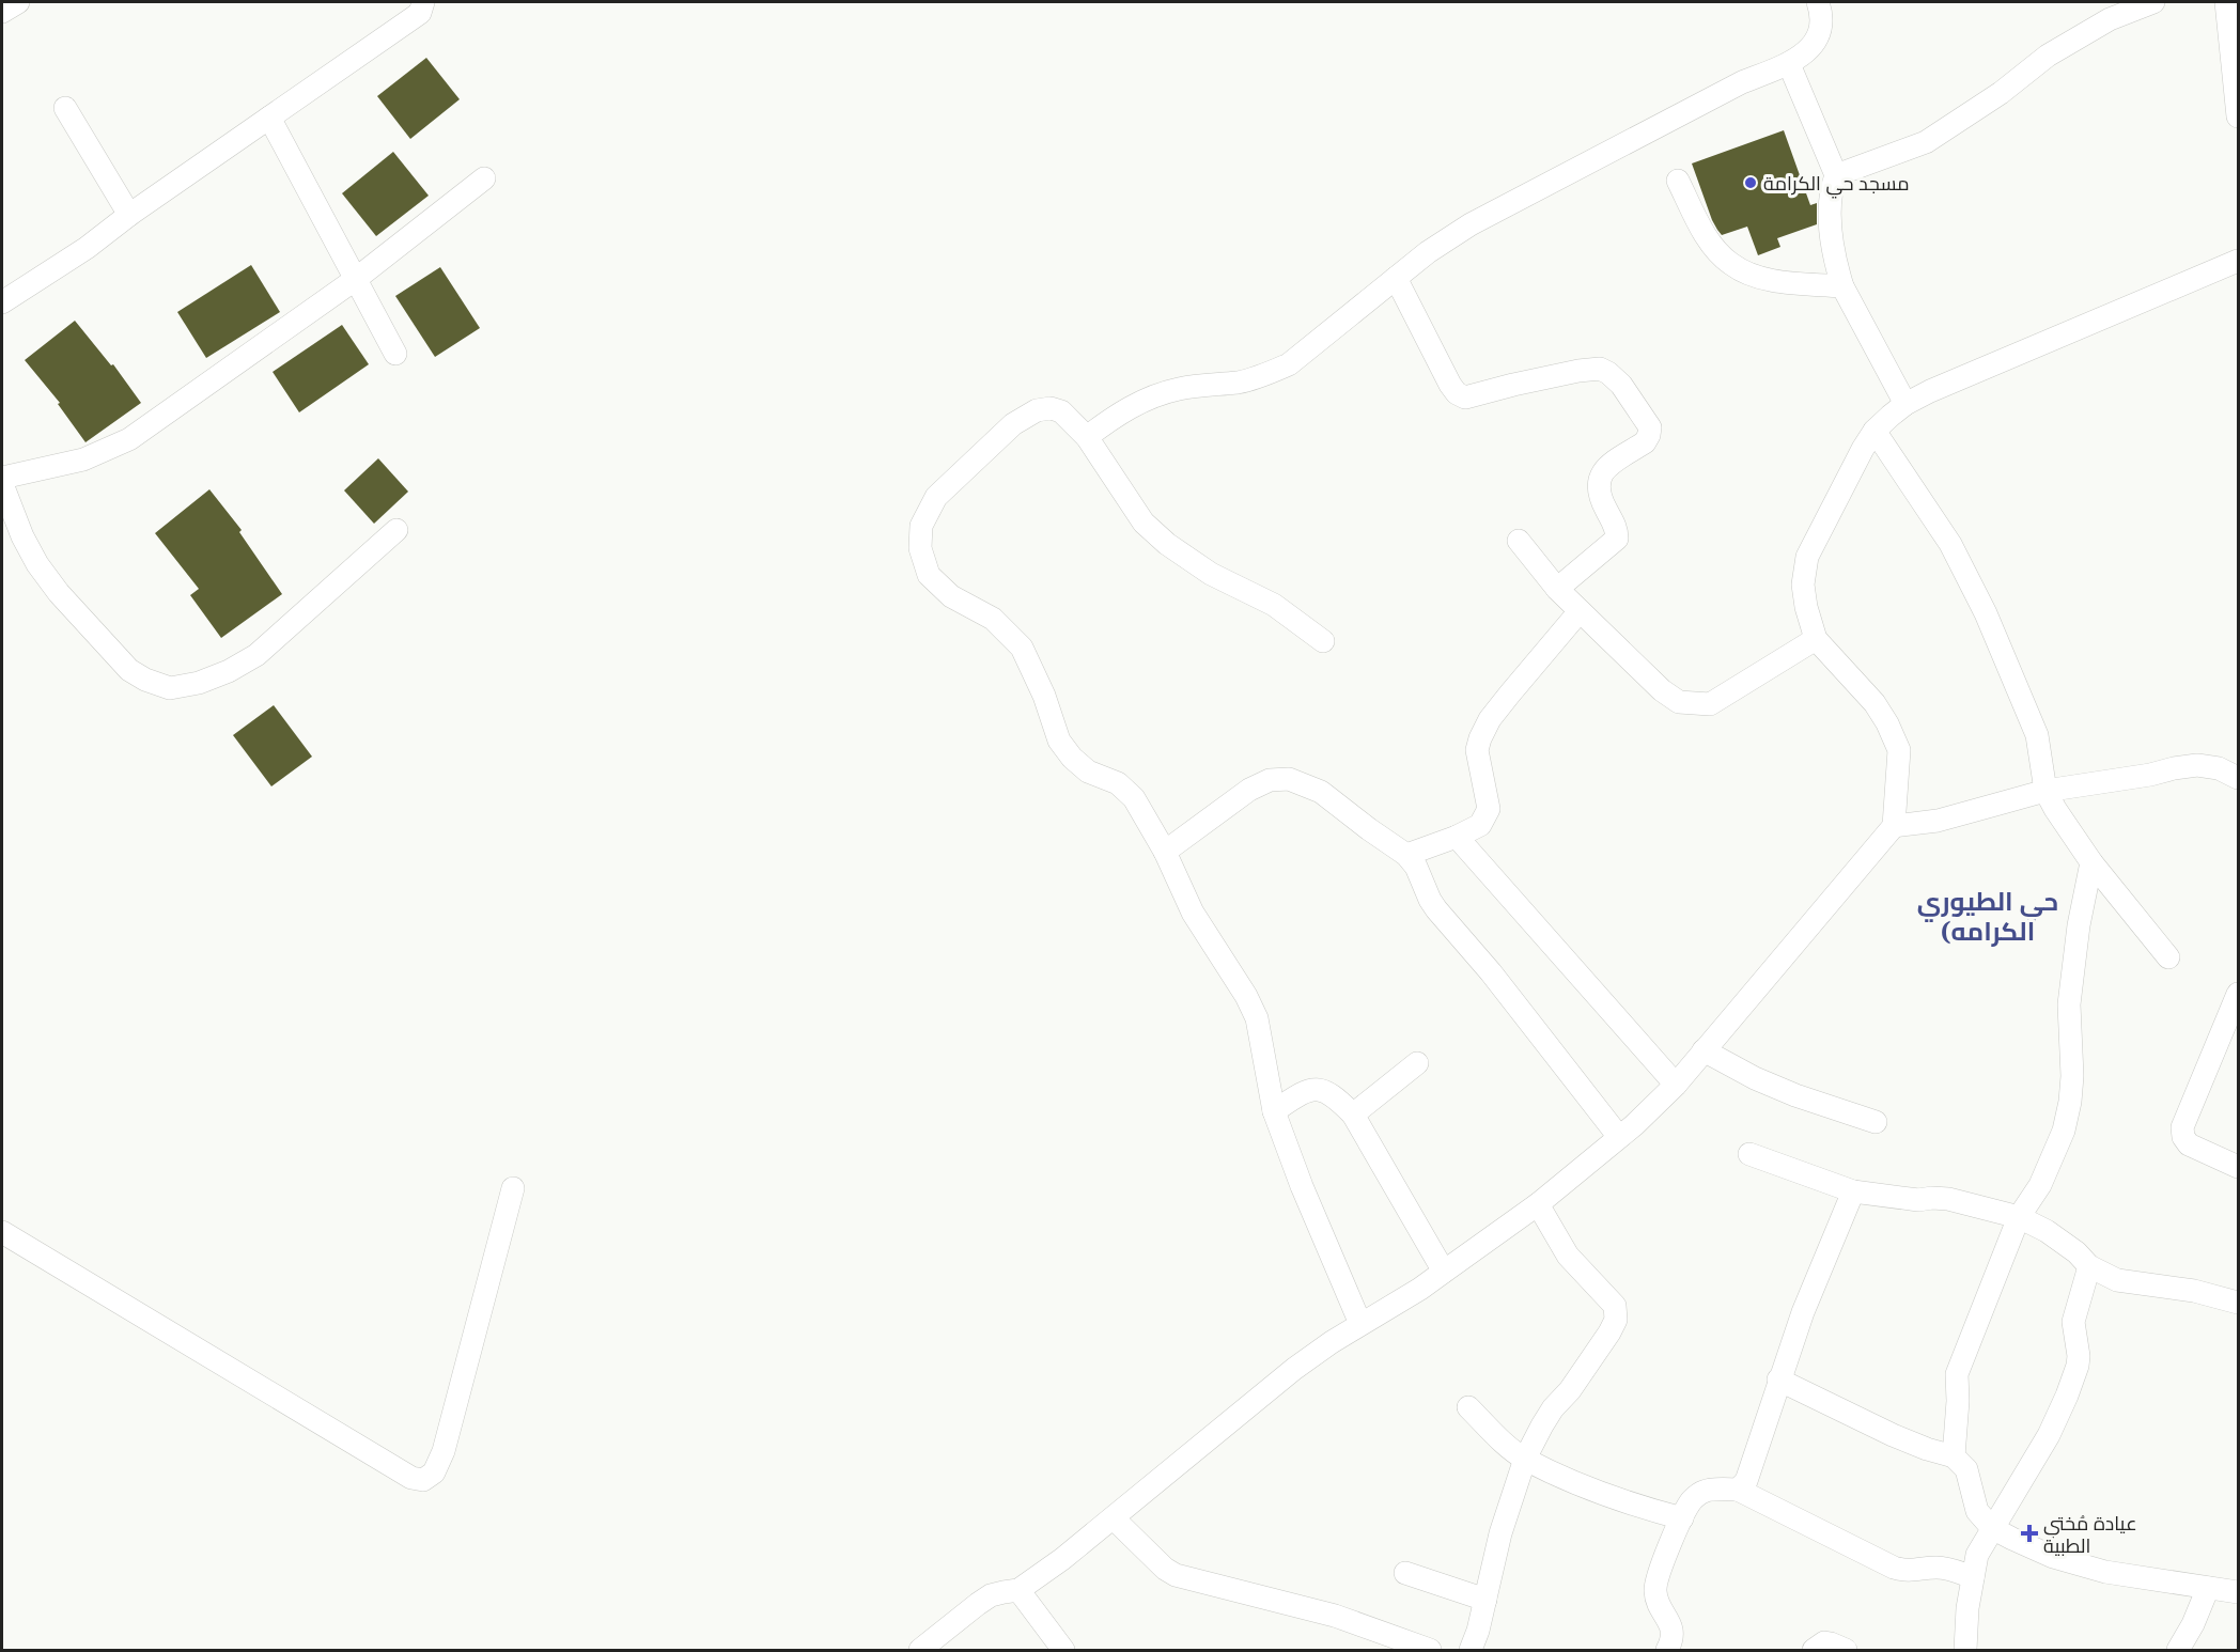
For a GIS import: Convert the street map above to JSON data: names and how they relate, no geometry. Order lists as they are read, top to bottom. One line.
{"districts":["حي الطيوري (الكرامه"],"places":{"other":["مسجد حي الكرامة"],"health":["عيادة مُختي الطبية"]}}
